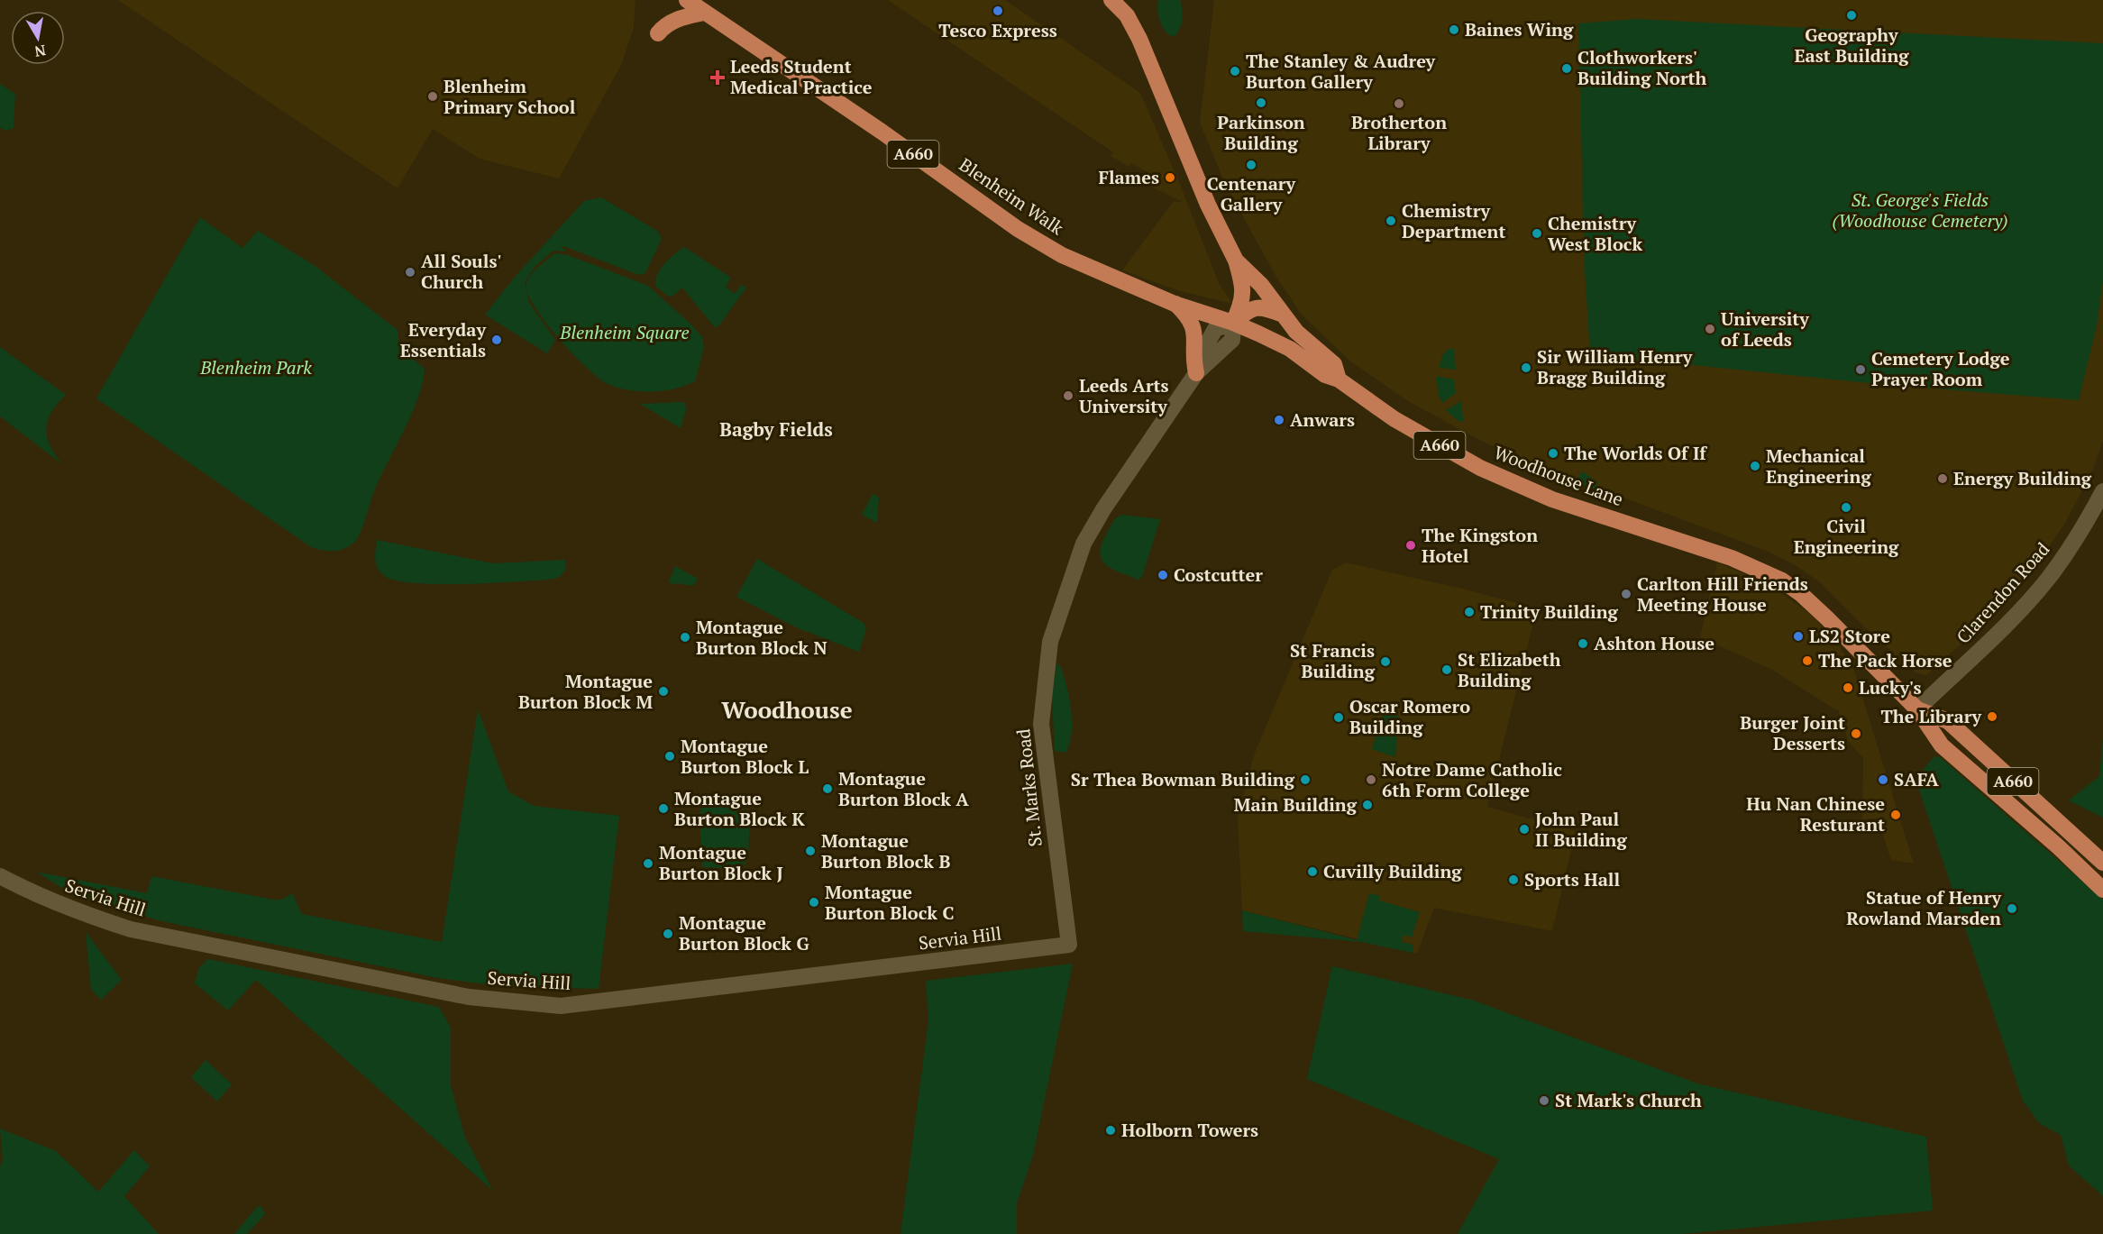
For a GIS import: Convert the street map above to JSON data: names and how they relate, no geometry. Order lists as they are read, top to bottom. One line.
{"streets":{"highway":["A660","Blenheim Walk","Woodhouse Lane"],"street":["Clarendon Road","St. Marks Road","Servia Hill"]},"crossings":[["A660","Blenheim Walk"],["A660","Woodhouse Lane"],["A660","St. Marks Road"],["Blenheim Walk","Woodhouse Lane"],["Blenheim Walk","St. Marks Road"],["Woodhouse Lane","Clarendon Road"],["St. Marks Road","Servia Hill"]],"districts":["Bagby Fields","Woodhouse"],"parks":["St. George's Fields (Woodhouse Cemetery)","Blenheim Square","Blenheim Park"],"places":{"other":["Tesco Express","Geography East Building","Baines Wing","Clothworkers' Building North","The Stanley & Audrey Burton Gallery","Blenheim Primary School","Parkinson Building","Brotherton Library","Centenary Gallery","Flames","Chemistry Department","Chemistry West Block","All Souls' Church","University of Leeds","Everyday Essentials","Sir William Henry Bragg Building","Cemetery Lodge Prayer Room","Leeds Arts University","Anwars","The Worlds Of If","Mechanical Engineering","Energy Building","Civil Engineering","The Kingston Hotel","Costcutter","Carlton Hill Friends Meeting House","Trinity Building","LS2 Store","Montague Burton Block N","Ashton House","The Pack Horse","St Francis Building","St Elizabeth Building","Lucky's","Montague Burton Block M","The Library","Oscar Romero Building","Burger Joint Desserts","Montague Burton Block L","Sr Thea Bowman Building","Notre Dame Catholic 6th Form College","SAFA","Montague Burton Block A","Main Building","Montague Burton Block K","Hu Nan Chinese Resturant","John Paul II Building","Montague Burton Block B","Montague Burton Block J","Cuvilly Building","Sports Hall","Montague Burton Block C","Statue of Henry Rowland Marsden","Montague Burton Block G","St Mark's Church","Holborn Towers"],"health":["Leeds Student Medical Practice"]},"north":"bottom"}
